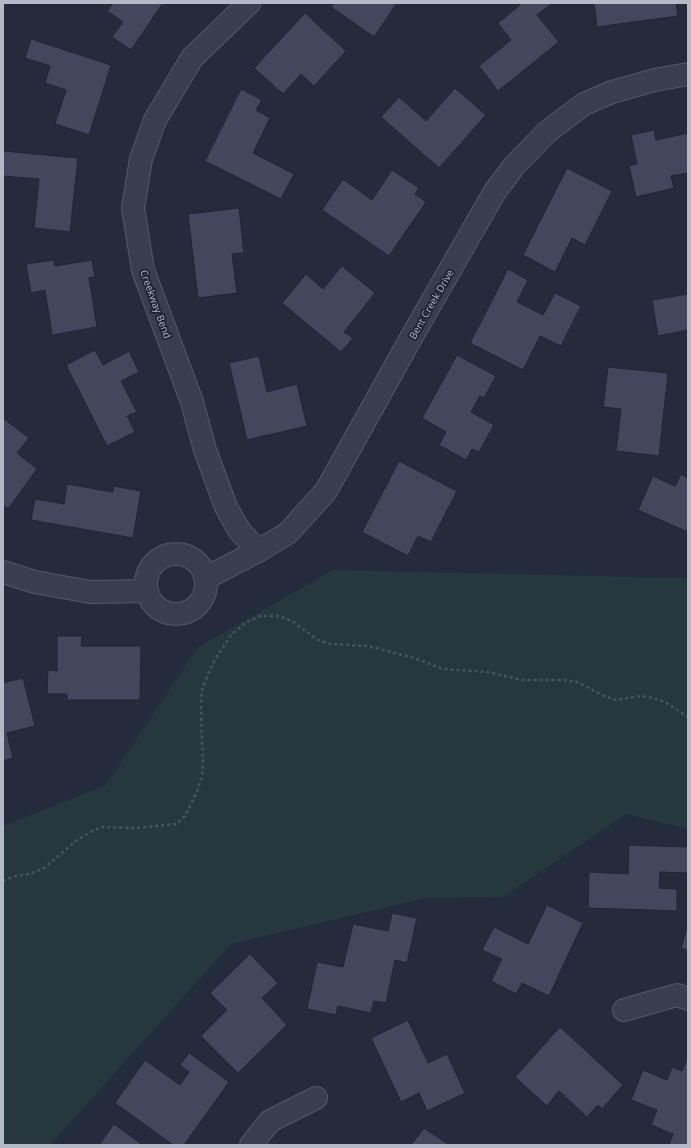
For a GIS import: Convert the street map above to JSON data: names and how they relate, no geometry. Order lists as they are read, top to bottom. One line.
{"streets":{"street":["Creekway Bend","Bent Creek Drive"]},"crossings":[["Creekway Bend","Bent Creek Drive"]]}
